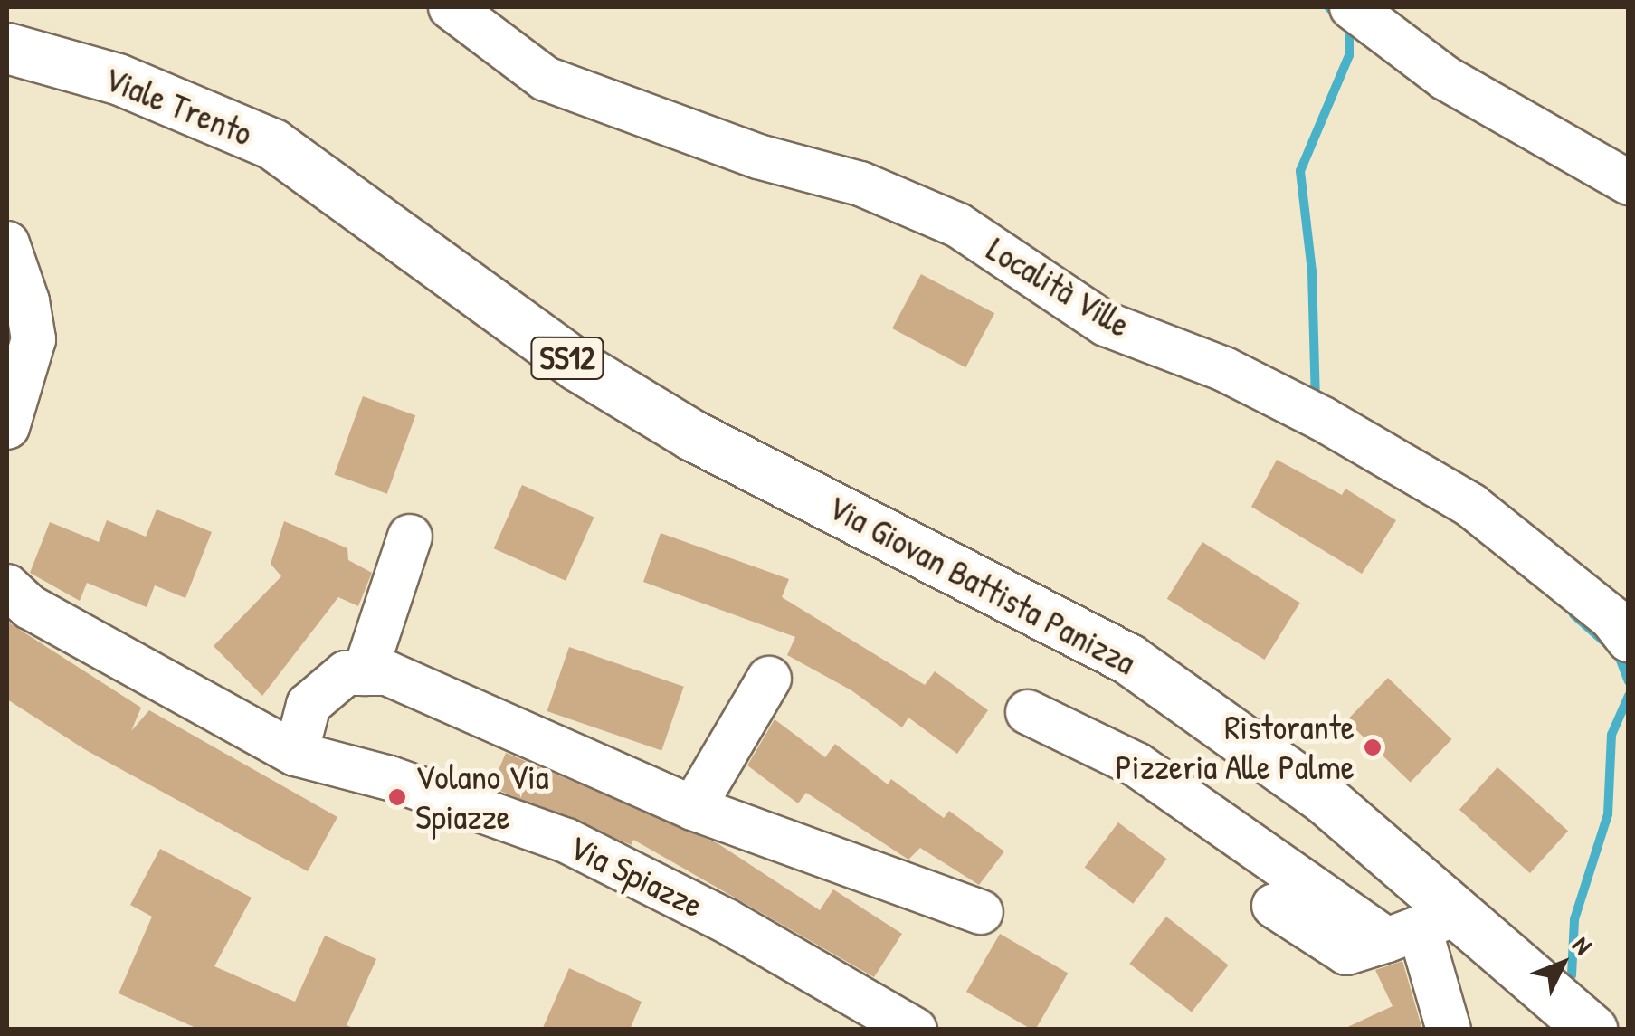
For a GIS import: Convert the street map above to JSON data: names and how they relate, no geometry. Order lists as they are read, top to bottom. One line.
{"streets":{"main road":["Viale Trento","SS12","Via Giovan Battista Panizza"],"street":["Località Ville","Via Spiazze"]},"crossings":[["Viale Trento","Via Giovan Battista Panizza"]],"places":["Ristorante Pizzeria Alle Palme","Volano Via Spiazze"],"north":"top right"}
